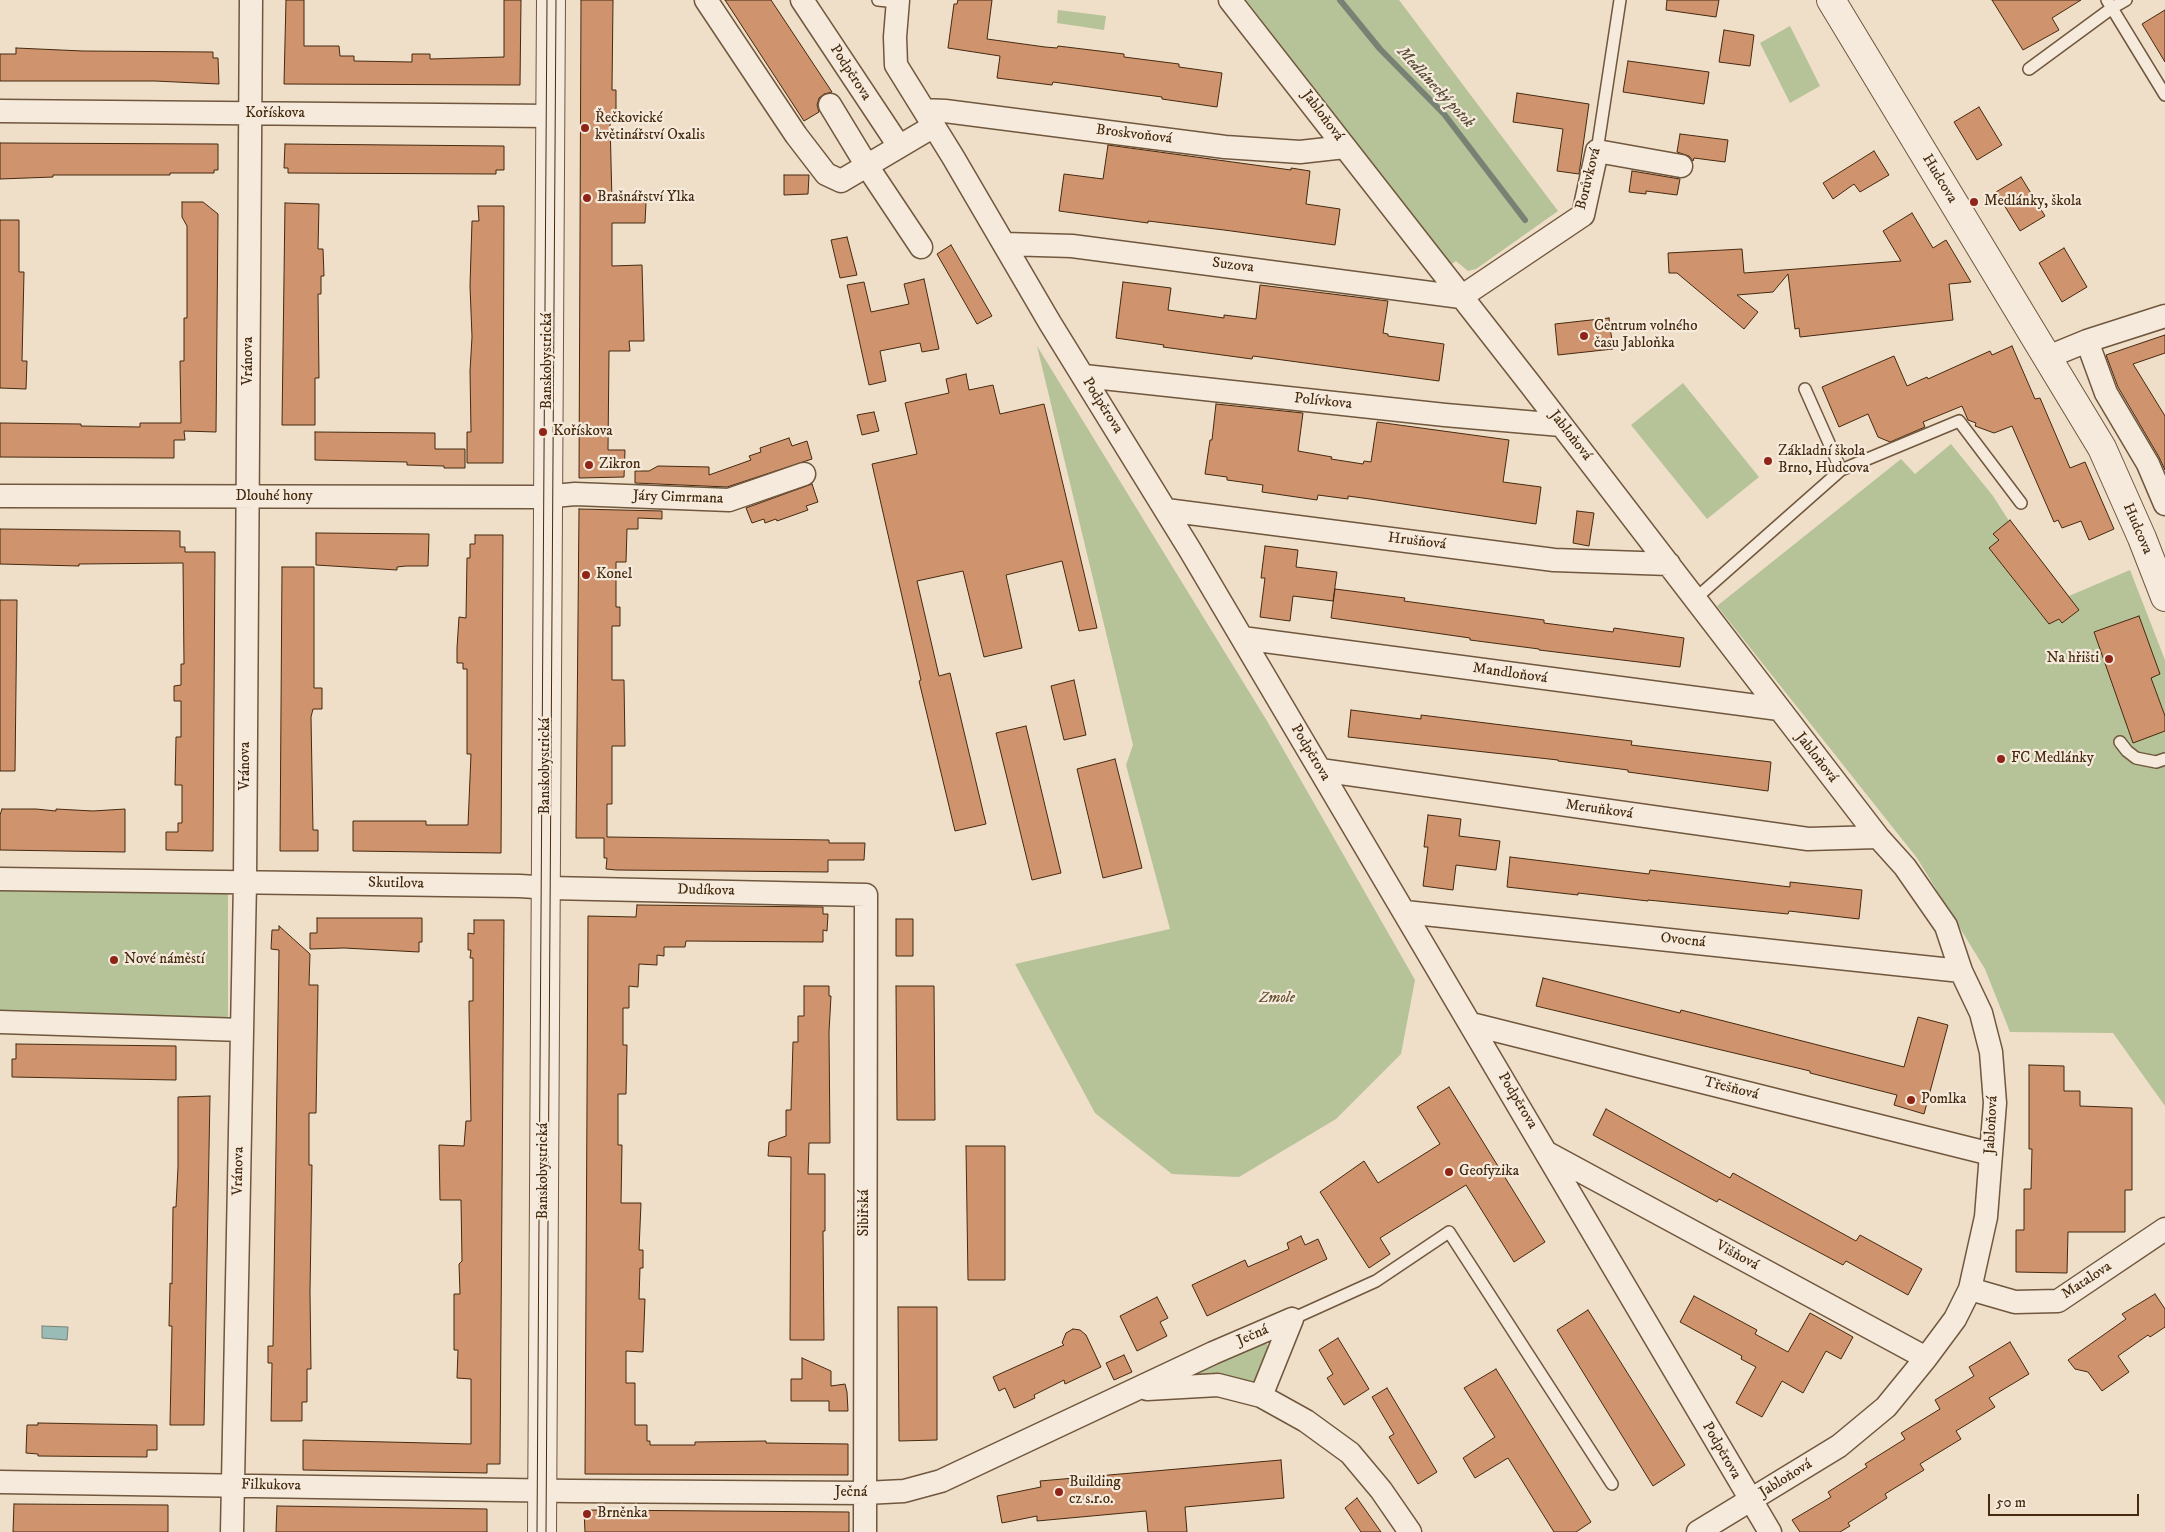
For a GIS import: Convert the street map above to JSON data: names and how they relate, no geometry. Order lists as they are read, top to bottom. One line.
{"streets":{"street":["Podpěrova","Kořískova","Jabloňová","Broskvoňová","Borůvková","Hudcova","Suzova","Vránova","Banskobystrická","Polívkova","Dlouhé hony","Járy Cimrmana","Hrušňová","Mandloňová","Meruňková","Skutilova","Dudíkova","Ovocná","Třešňová","Sibiřská","Višňová","Matalova","Ječná","Filkukova"]},"crossings":[["Podpěrova","Jabloňová"],["Podpěrova","Broskvoňová"],["Podpěrova","Suzova"],["Podpěrova","Polívkova"],["Podpěrova","Hrušňová"],["Podpěrova","Mandloňová"],["Podpěrova","Meruňková"],["Podpěrova","Ovocná"],["Podpěrova","Třešňová"],["Podpěrova","Višňová"],["Kořískova","Vránova"],["Kořískova","Banskobystrická"],["Jabloňová","Broskvoňová"],["Jabloňová","Borůvková"],["Jabloňová","Suzova"],["Jabloňová","Polívkova"],["Jabloňová","Hrušňová"],["Jabloňová","Mandloňová"],["Jabloňová","Meruňková"],["Jabloňová","Ovocná"],["Jabloňová","Třešňová"],["Jabloňová","Višňová"],["Jabloňová","Matalova"],["Borůvková","Suzova"],["Vránova","Dlouhé hony"],["Vránova","Skutilova"],["Vránova","Filkukova"],["Banskobystrická","Dlouhé hony"],["Banskobystrická","Járy Cimrmana"],["Banskobystrická","Skutilova"],["Banskobystrická","Dudíkova"],["Banskobystrická","Ječná"],["Banskobystrická","Filkukova"],["Dlouhé hony","Járy Cimrmana"],["Skutilova","Dudíkova"],["Dudíkova","Sibiřská"],["Sibiřská","Ječná"],["Ječná","Filkukova"]],"water":["Medlánecký potok"],"parks":["Zmole"],"places":["Řečkovické květinářství Oxalis","Brašnářství Ylka","Medlánky, škola","Centrum volného času Jabloňka","Kořískova","Základní škola Brno, Hudcova","Zikron","Konel","Na hřišti","FC Medlánky","Nové náměstí","Pomlka","Geofyzika","Building cz s.r.o.","Brněnka"],"scale_bar":"50 m"}
